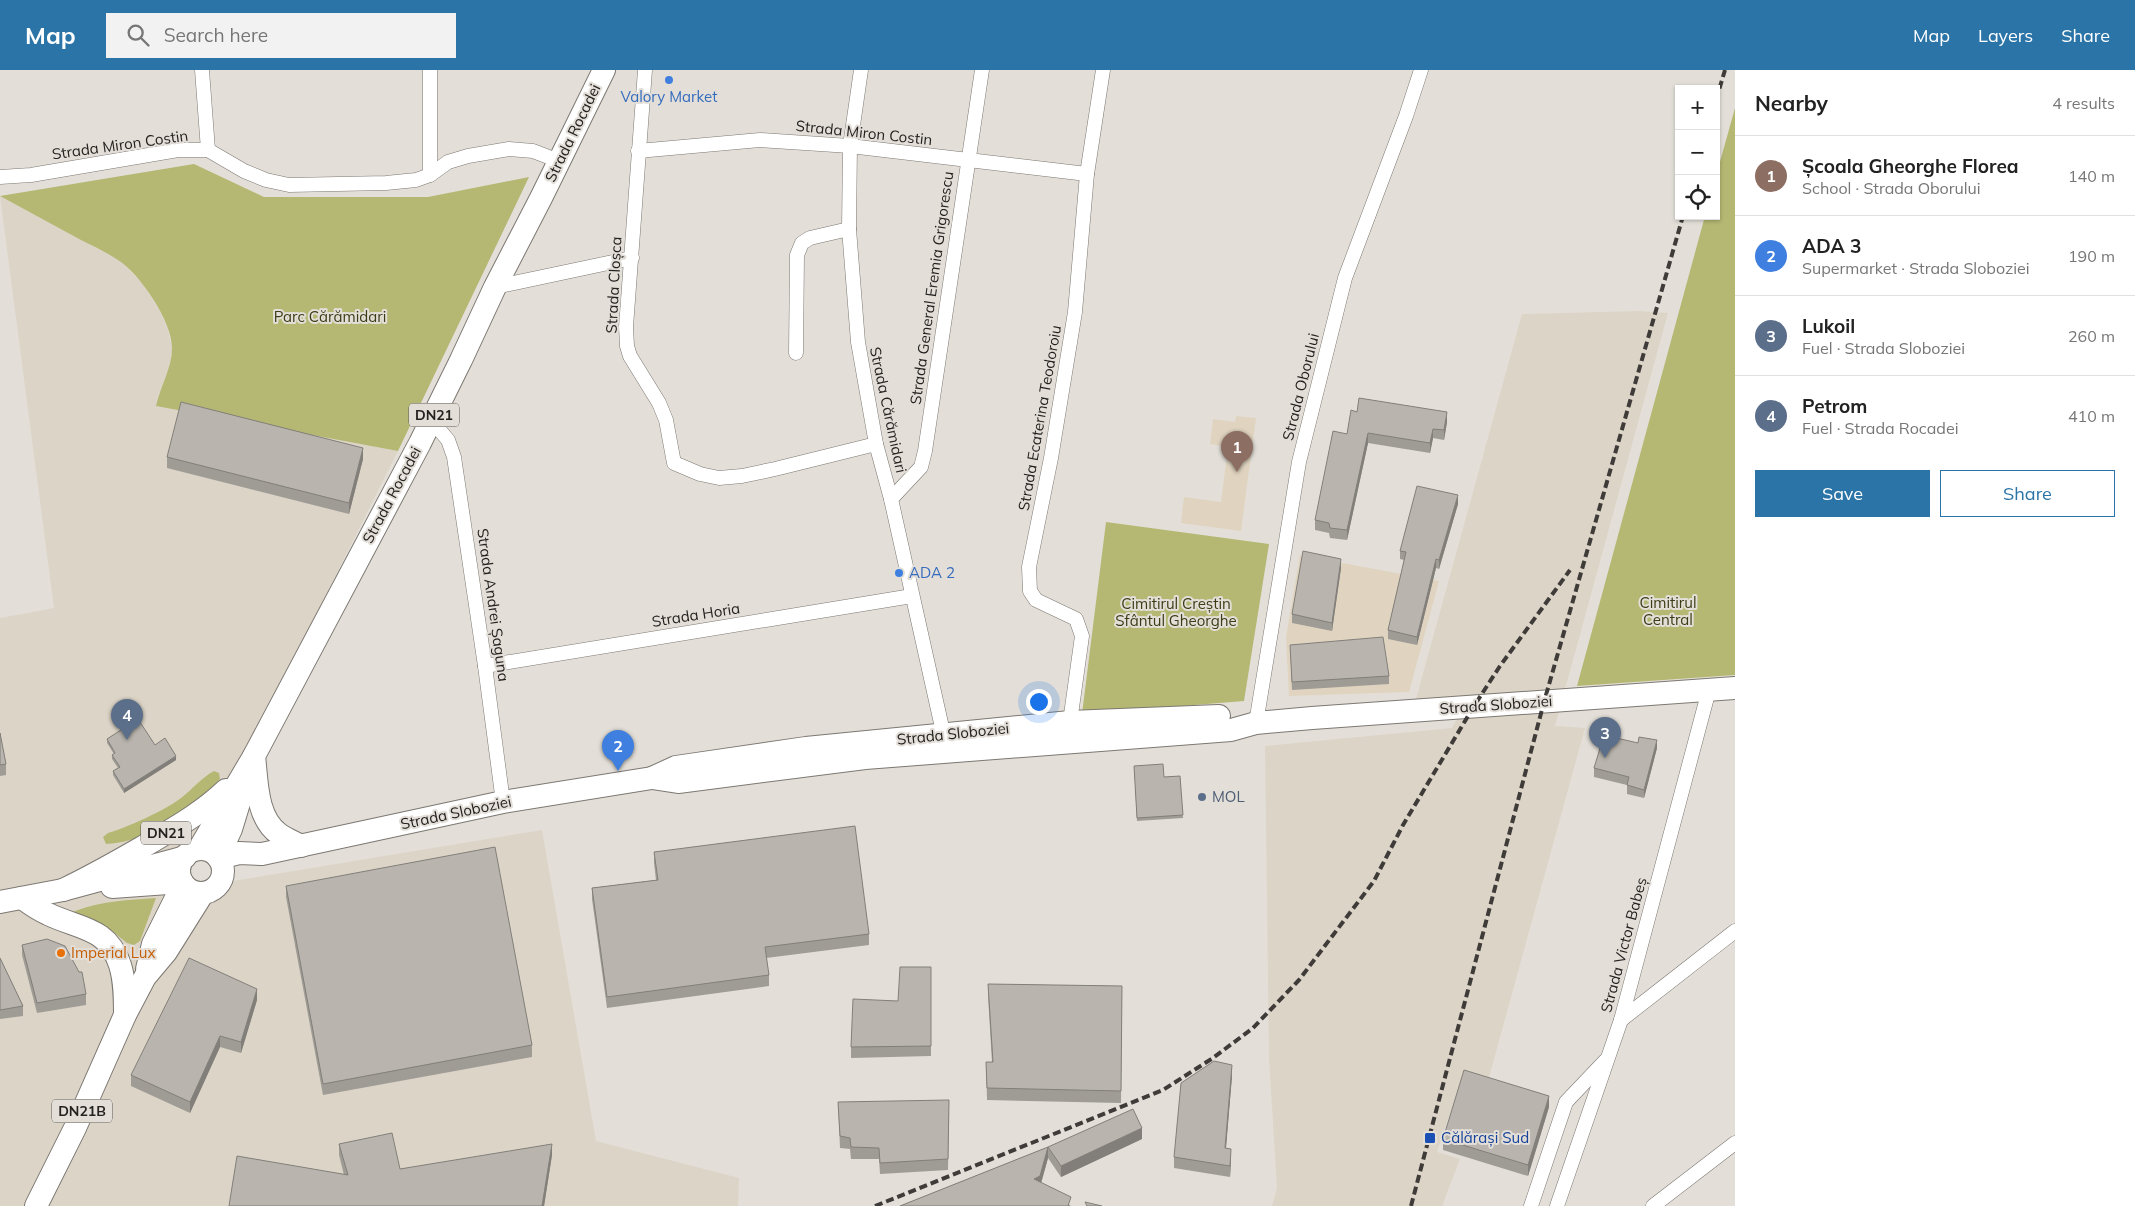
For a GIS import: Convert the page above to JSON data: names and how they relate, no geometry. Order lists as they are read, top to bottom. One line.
{"streets":{"main road":["Strada Rocadei","DN21","Strada Sloboziei","DN21B"],"street":["Strada Miron Costin","Strada Cloșca","Strada General Eremia Grigorescu","Strada Oborului","Strada Cărămidari","Strada Ecaterina Teodoroiu","Strada Andrei Șaguna","Strada Horia","Strada Victor Babeș"]},"crossings":[["Strada Rocadei","Strada Miron Costin"],["Strada Rocadei","DN21"],["Strada Rocadei","Strada Andrei Șaguna"],["Strada Rocadei","Strada Sloboziei"],["Strada Miron Costin","Strada Cloșca"],["Strada Miron Costin","Strada General Eremia Grigorescu"],["Strada Miron Costin","Strada Cărămidari"],["Strada Miron Costin","Strada Ecaterina Teodoroiu"],["Strada Cloșca","Strada Cărămidari"],["Strada General Eremia Grigorescu","Strada Cărămidari"],["Strada Oborului","Strada Sloboziei"],["Strada Cărămidari","Strada Horia"],["Strada Cărămidari","Strada Sloboziei"],["DN21","Strada Sloboziei"],["Strada Ecaterina Teodoroiu","Strada Sloboziei"],["Strada Andrei Șaguna","Strada Horia"],["Strada Andrei Șaguna","Strada Sloboziei"],["Strada Sloboziei","Strada Victor Babeș"]],"parks":["Parc Cărămidari","Cimitirul Central","Cimitirul Creștin Sfântul Gheorghe"],"places":{"other":["Valory Market","ADA 2","MOL","Imperial Lux"],"transit":["Călărași Sud"]},"page":{"header":"Map","search":"Search here","nav":["Map","Layers","Share"],"heading":["Nearby","4 results"],"map_buttons":["+","−"],"list":[{"mark":"1","name":"Școala Gheorghe Florea","note":"School · Strada Oborului","value":"140 m"},{"mark":"2","name":"ADA 3","note":"Supermarket · Strada Sloboziei","value":"190 m"},{"mark":"3","name":"Lukoil","note":"Fuel · Strada Sloboziei","value":"260 m"},{"mark":"4","name":"Petrom","note":"Fuel · Strada Rocadei","value":"410 m"}],"pins":["1","4","3","2"],"buttons":["Save","Share"]}}
